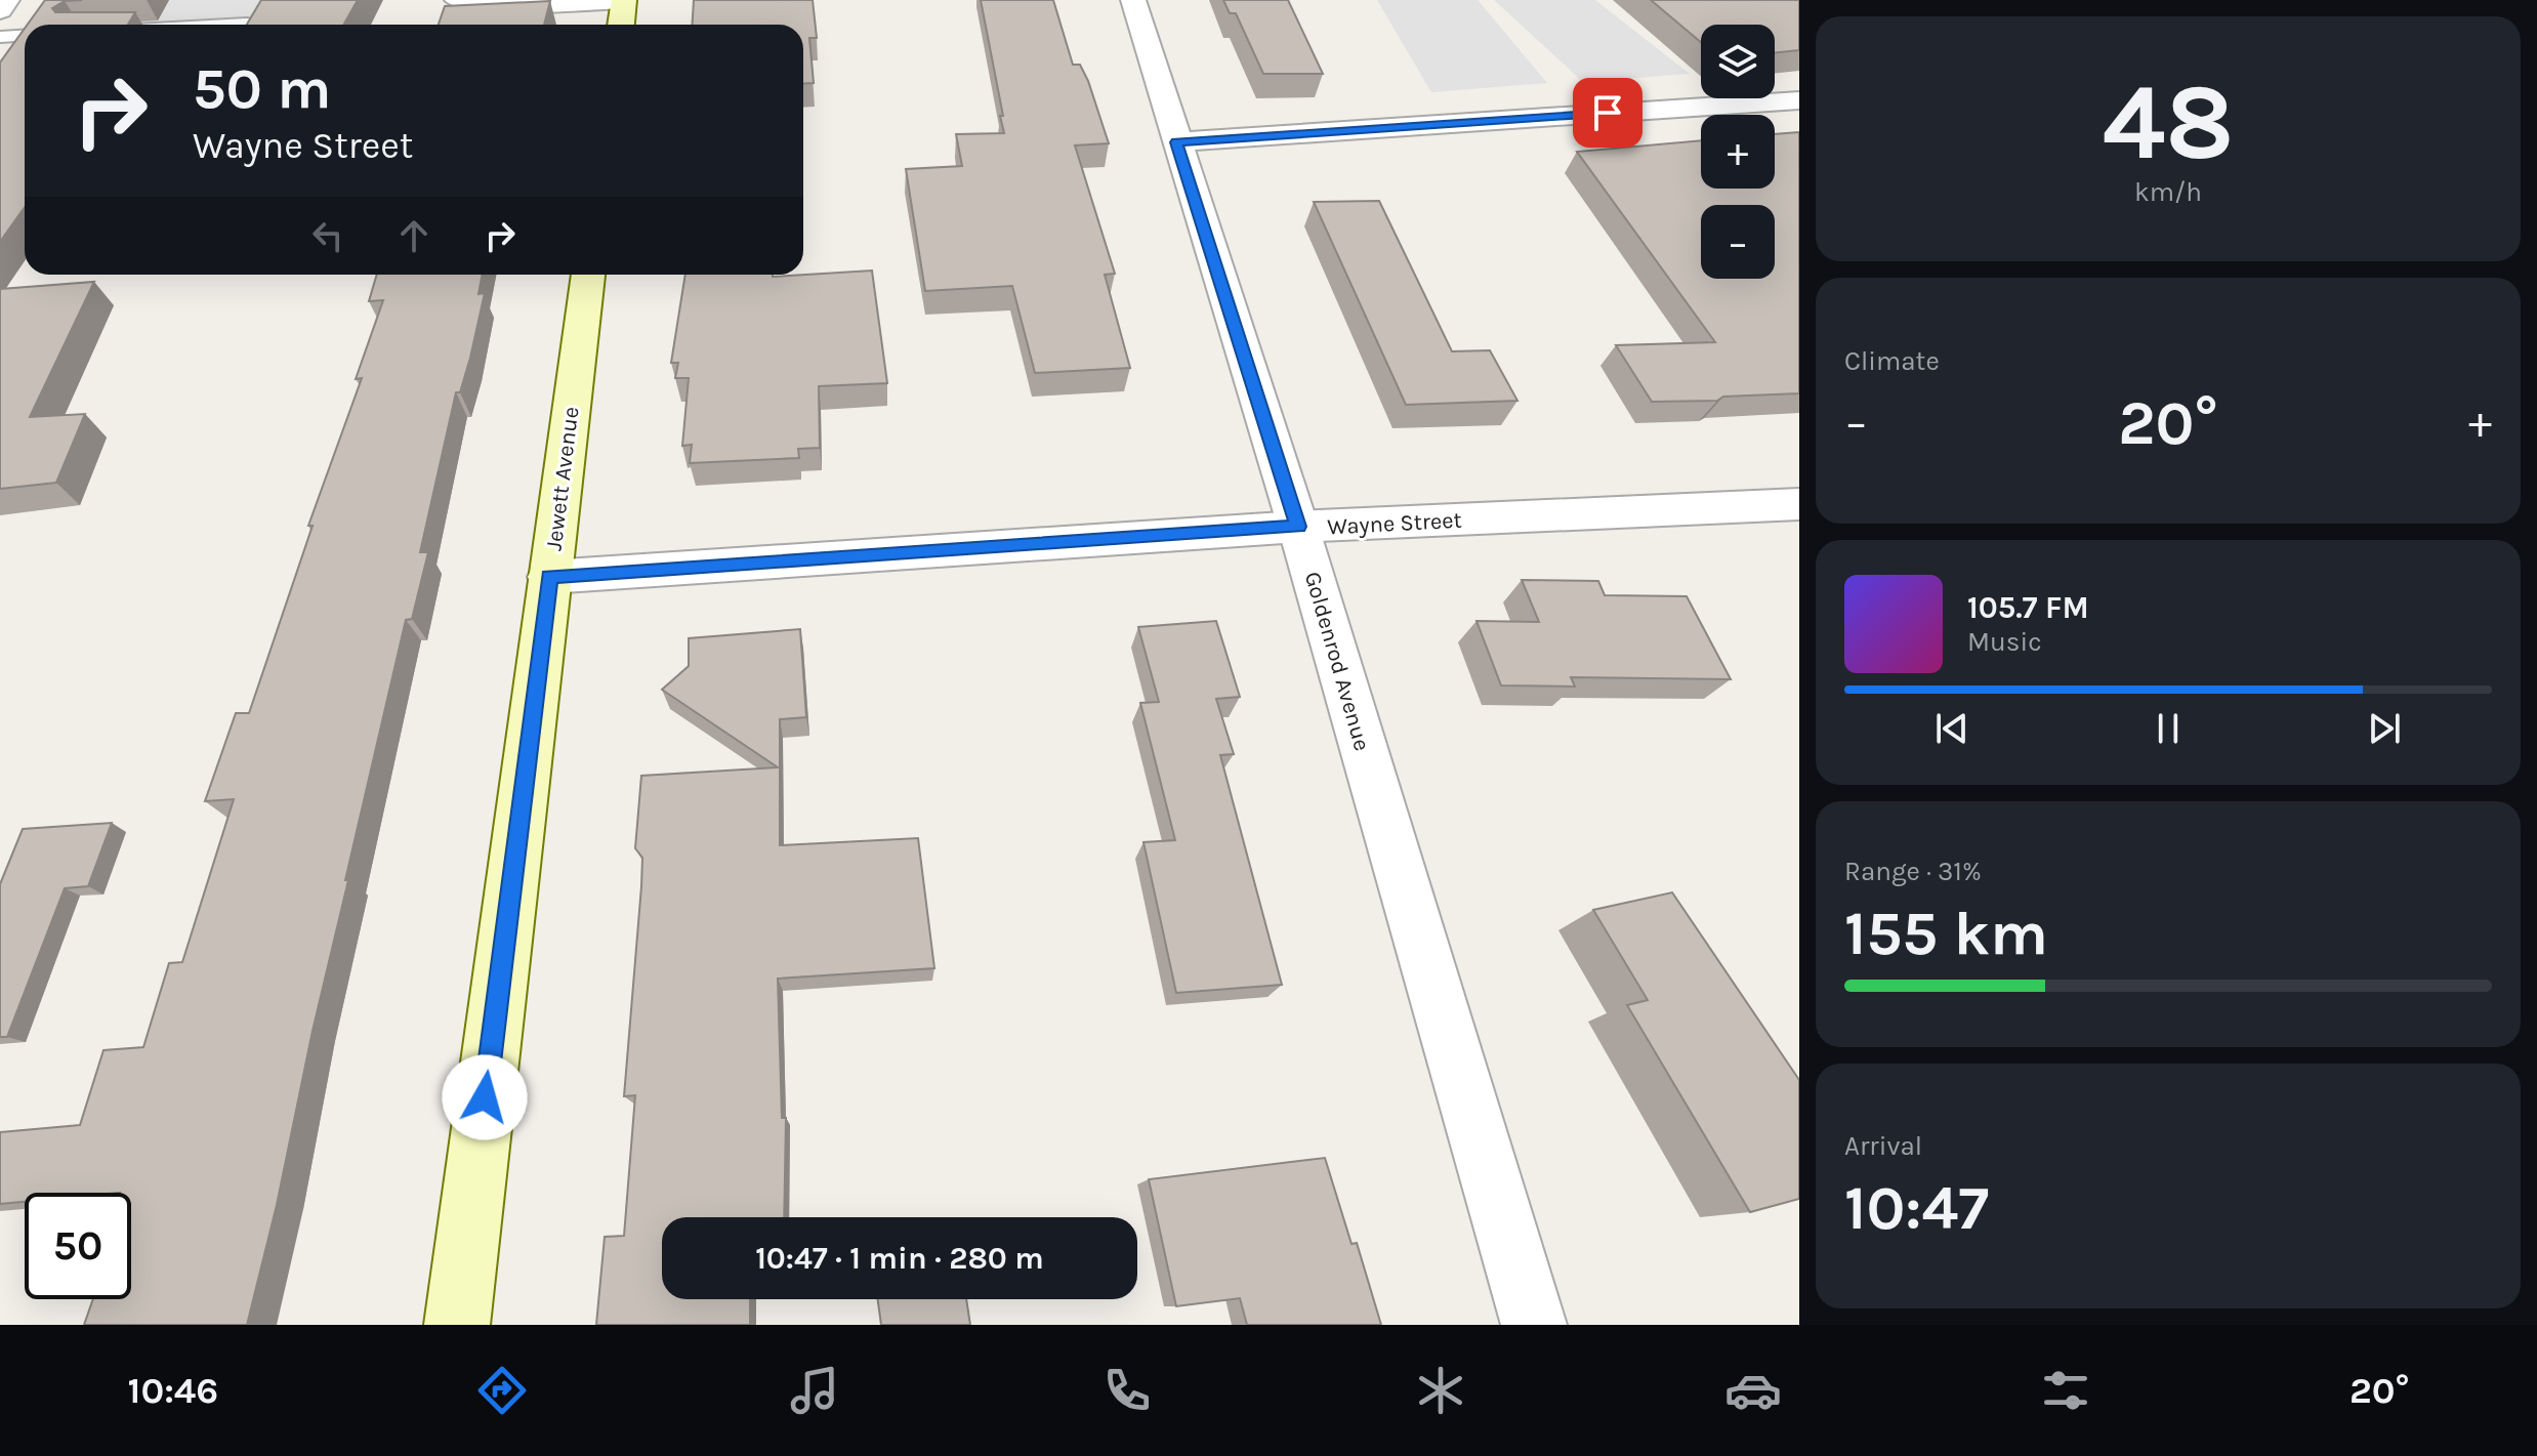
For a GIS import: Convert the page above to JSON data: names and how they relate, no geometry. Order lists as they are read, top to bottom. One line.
{"streets":{"main road":["Jewett Avenue"],"street":["Wayne Street","Goldenrod Avenue"]},"crossings":[["Jewett Avenue","Wayne Street"],["Wayne Street","Goldenrod Avenue"]],"page":{"tile":[["48","km/h"],"Climate",["Range · 31%","155 km"],["Arrival","10:47"]],"map_buttons":["+","−"],"turn":["50 m","Wayne Street"],"heat":["−","20°","+"],"song":["105.7 FM","Music"],"limit":"50","trip":"10:47 · 1 min · 280 m","tabs":["10:46","20°"]}}
